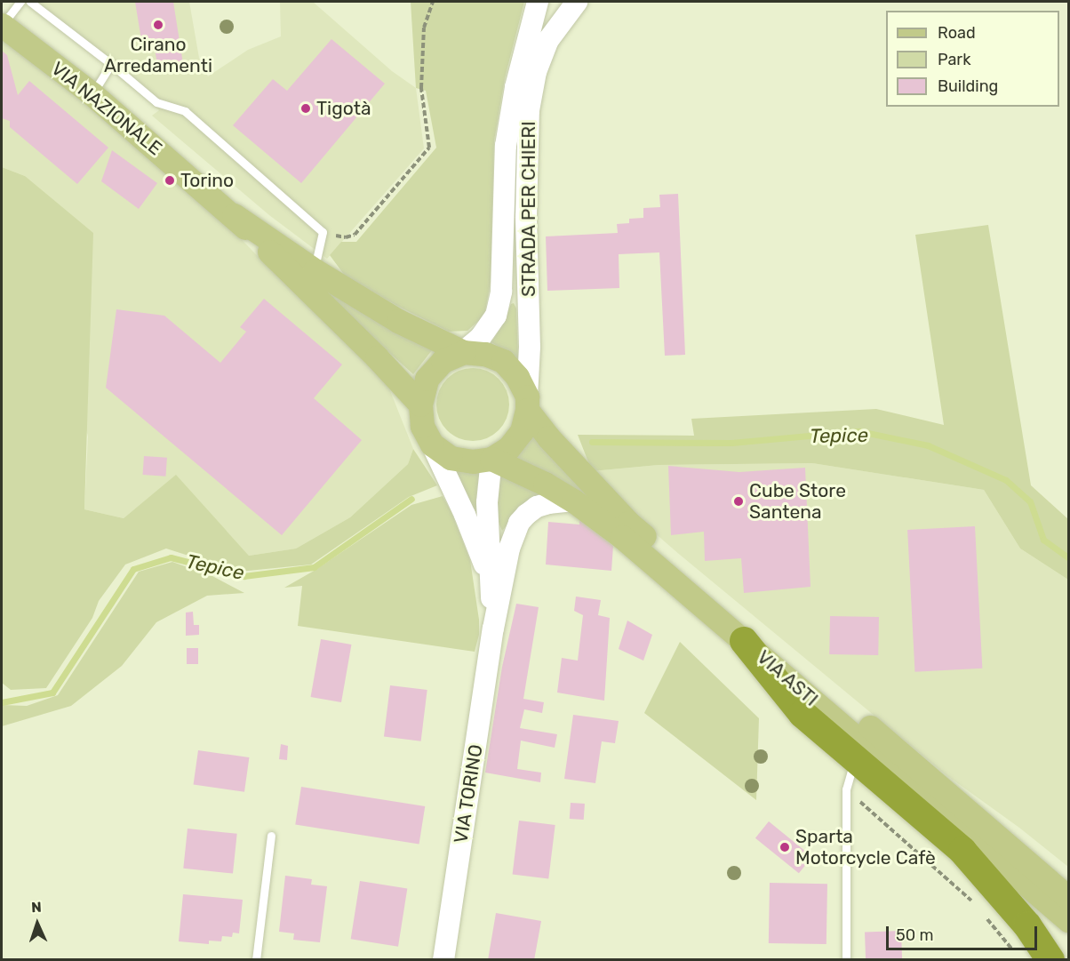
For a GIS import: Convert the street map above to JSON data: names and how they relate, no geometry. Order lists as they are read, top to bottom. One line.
{"streets":{"main road":["VIA NAZIONALE","VIA ASTI"],"street":["STRADA PER CHIERI","VIA TORINO"]},"crossings":[["VIA NAZIONALE","STRADA PER CHIERI"],["VIA NAZIONALE","VIA ASTI"],["VIA NAZIONALE","VIA TORINO"],["STRADA PER CHIERI","VIA ASTI"],["STRADA PER CHIERI","VIA TORINO"],["VIA ASTI","VIA TORINO"]],"water":["Tepice"],"places":["Cirano Arredamenti","Tigotà","Torino","Cube Store Santena","Sparta Motorcycle Cafè"],"legend":["Road","Park","Building"],"scale_bar":"50 m","north":"top"}
